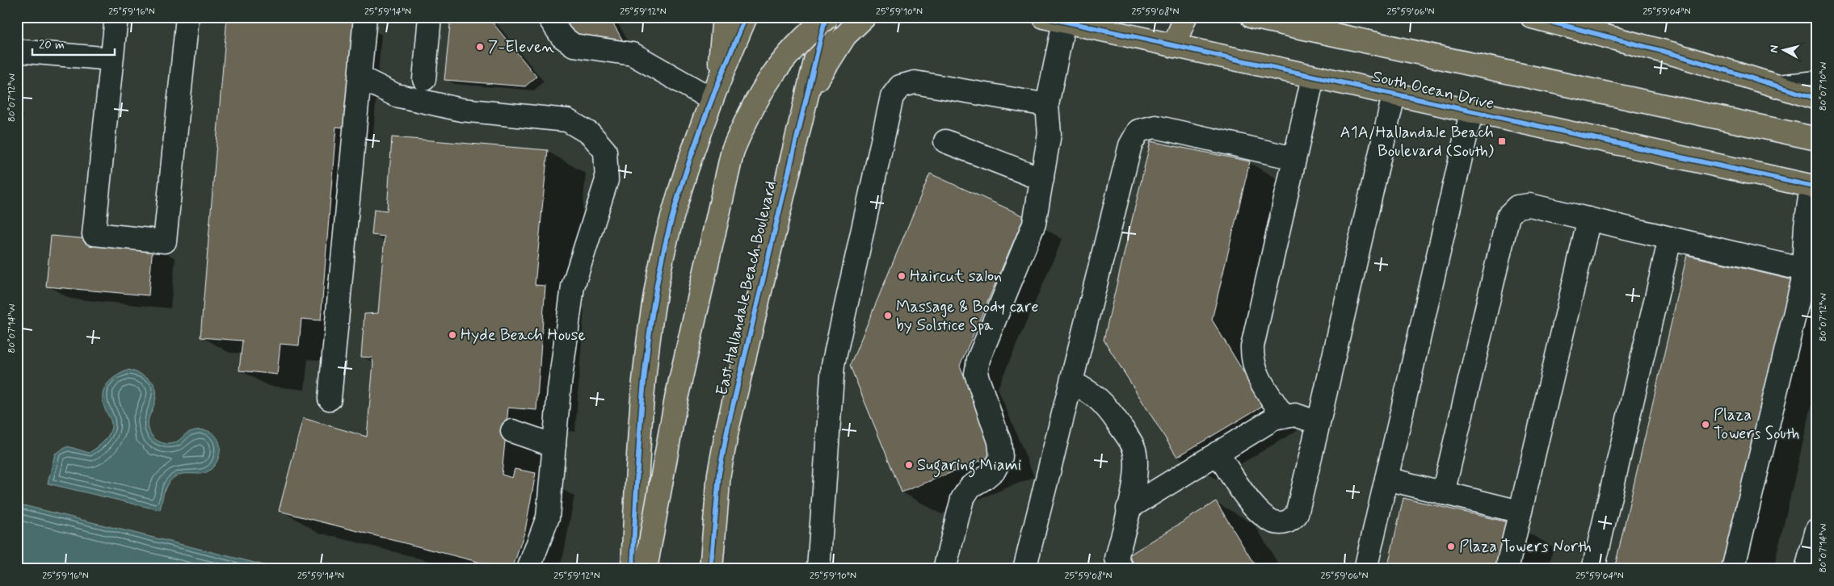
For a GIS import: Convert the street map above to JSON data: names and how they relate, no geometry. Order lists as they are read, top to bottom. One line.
{"streets":{"main road":["South Ocean Drive","East Hallandale Beach Boulevard"]},"places":{"other":["7-Eleven","Haircut salon","Massage & Body care by Solstice Spa","Hyde Beach House","Plaza Towers South","Sugaring Miami","Plaza Towers North"],"transit":["A1A/Hallandale Beach Boulevard (South)"]},"scale_bar":"20 m","north":"left","coordinates":["25°59'16\"N","25°59'14\"N","25°59'12\"N","25°59'10\"N","25°59'08\"N","25°59'06\"N","25°59'04\"N","80°07'10\"W","80°07'12\"W","80°07'14\"W"]}
